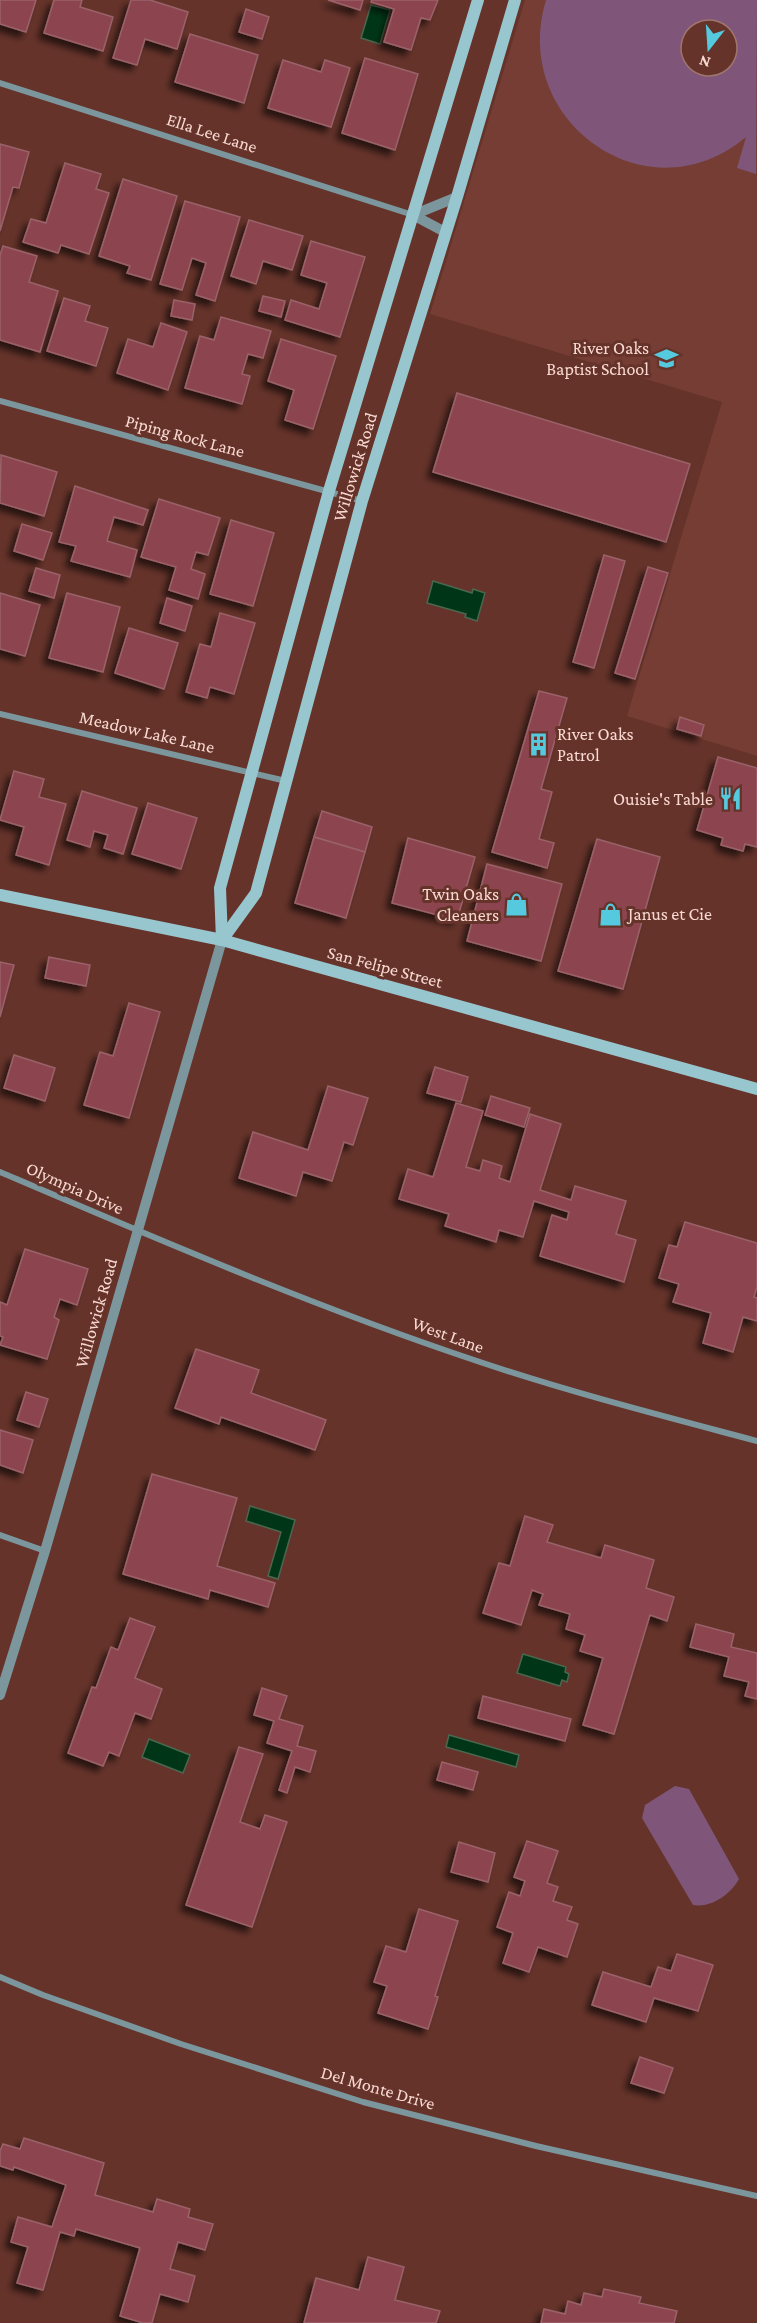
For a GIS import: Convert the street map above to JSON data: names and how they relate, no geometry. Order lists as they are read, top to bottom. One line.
{"streets":{"main road":["Willowick Road","San Felipe Street"],"street":["Ella Lee Lane","Piping Rock Lane","Meadow Lake Lane","Olympia Drive","West Lane","Del Monte Drive"]},"crossings":[["Ella Lee Lane","Willowick Road"],["Piping Rock Lane","Willowick Road"],["Willowick Road","Meadow Lake Lane"],["Willowick Road","San Felipe Street"],["Willowick Road","Olympia Drive"],["Willowick Road","West Lane"],["Olympia Drive","West Lane"]],"places":{"school or university":["River Oaks Baptist School"],"building":["River Oaks Patrol"],"restaurant":["Ouisie's Table"],"shop":["Twin Oaks Cleaners","Janus et Cie"]},"north":"bottom"}
